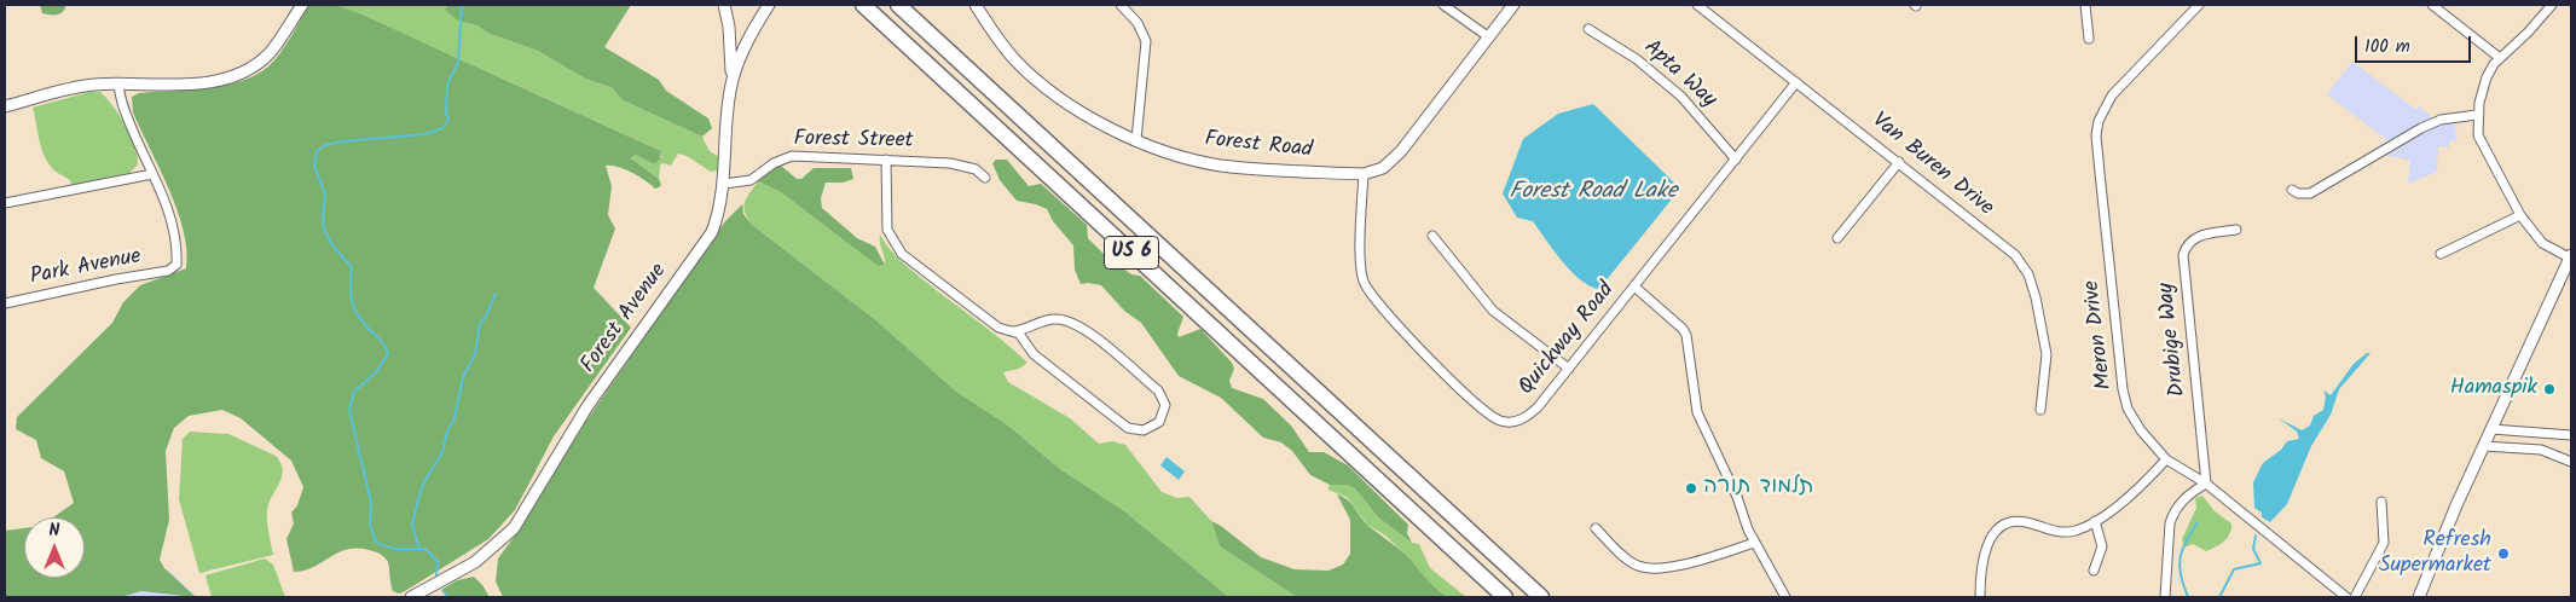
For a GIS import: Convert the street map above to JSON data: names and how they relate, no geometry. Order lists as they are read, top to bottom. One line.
{"streets":{"highway":["US 6"],"street":["Apta Way","Forest Street","Forest Road","Van Buren Drive","Park Avenue","Forest Avenue","Meron Drive","Quickway Road","Drubige Way"]},"crossings":[["Apta Way","Quickway Road"],["Forest Street","Forest Avenue"],["Forest Road","Quickway Road"],["Van Buren Drive","Quickway Road"],["Meron Drive","Drubige Way"]],"water":["Forest Road Lake"],"places":["Hamaspik","תלמוד תורה","Refresh Supermarket"],"scale_bar":"100 m","north":"top"}
